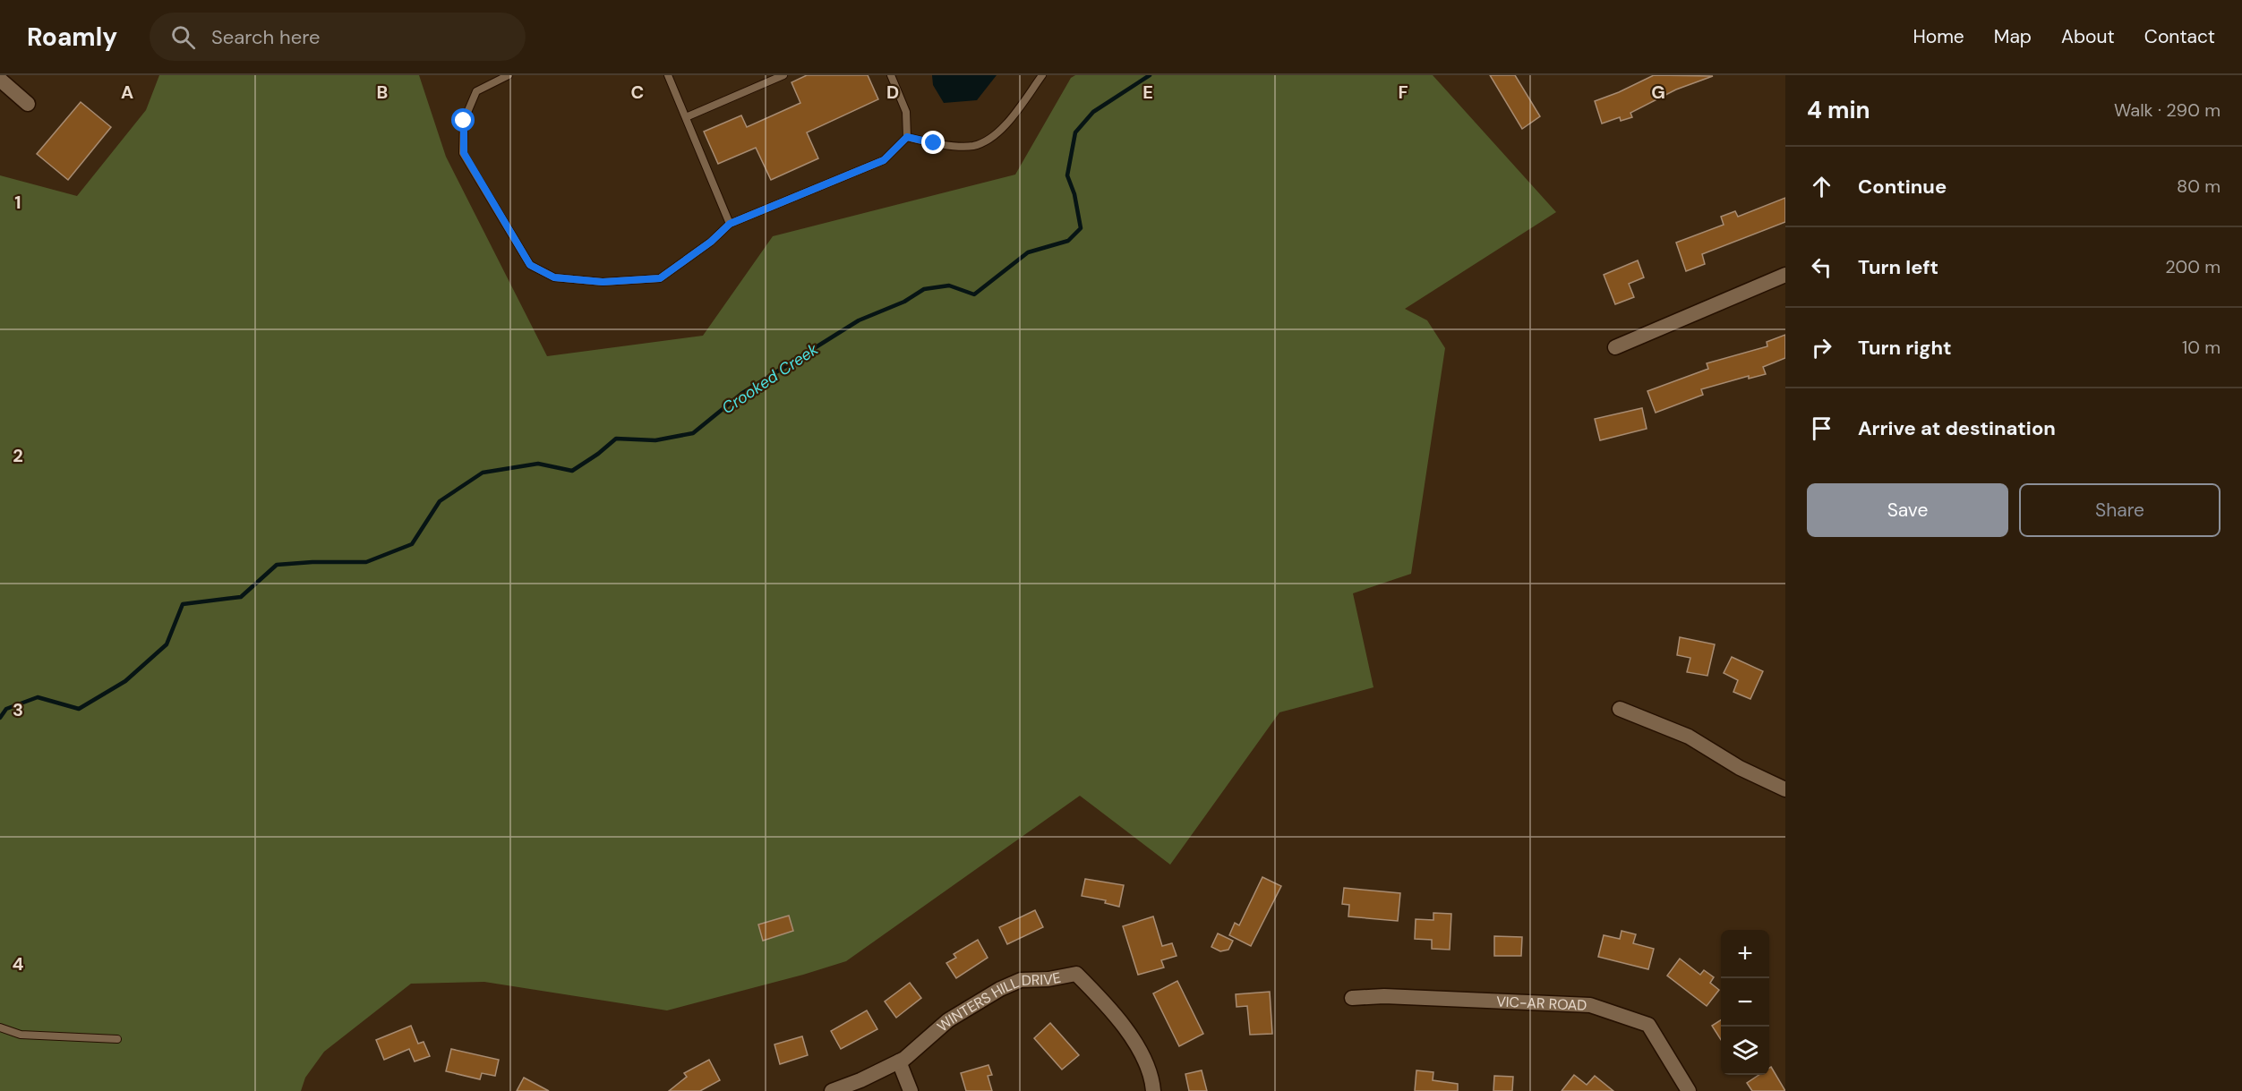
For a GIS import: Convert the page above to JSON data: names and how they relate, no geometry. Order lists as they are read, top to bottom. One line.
{"streets":{"street":["VIC-AR ROAD","WINTERS HILL DRIVE"]},"water":["Crooked Creek"],"page":{"header":"Roamly","search":"Search here","nav":["Home","Map","About","Contact"],"heading":["4 min","Walk · 290 m"],"list":[["Continue","80 m"],["Turn left","200 m"],["Turn right","10 m"],"Arrive at destination"],"buttons":["Save","Share"],"map_buttons":["+","−"]},"grid":{"columns":["A","B","C","D","E","F","G"],"rows":["1","2","3","4"]}}
